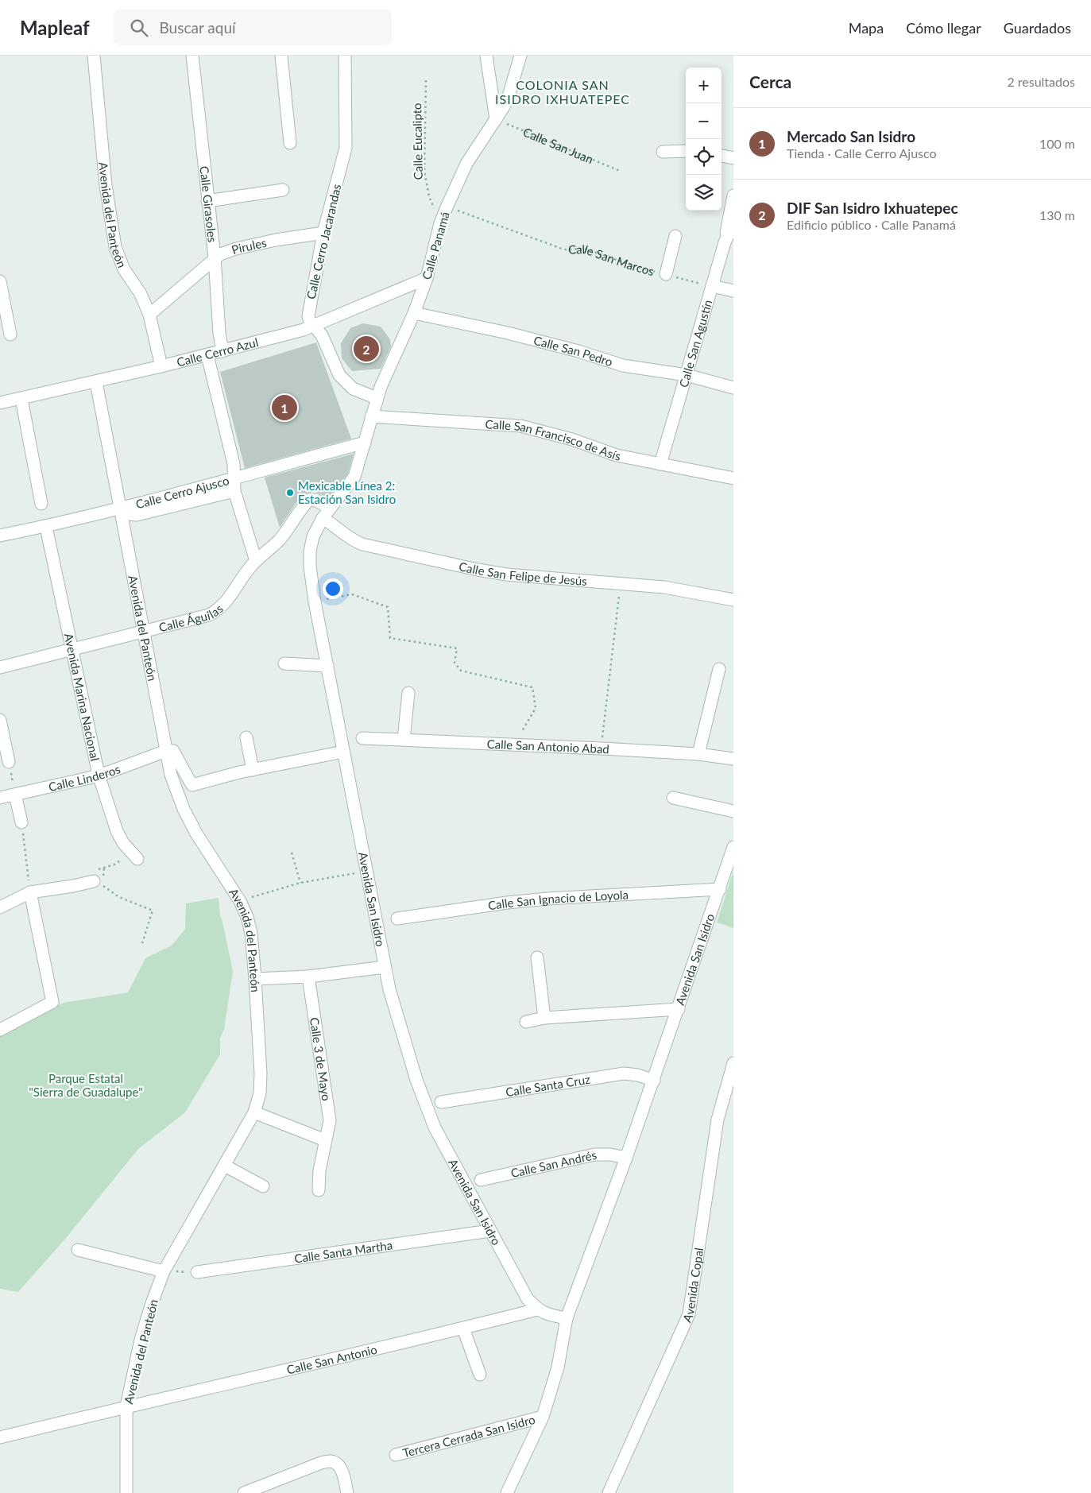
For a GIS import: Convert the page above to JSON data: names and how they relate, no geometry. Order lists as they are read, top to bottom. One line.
{"streets":{"street":["Calle Girasoles","Avenida del Panteón","Calle Cerro Jacarandas","Calle Panamá","Pirules","Calle San Agustín","Calle San Pedro","Calle Cerro Azul","Calle San Francisco de Asís","Calle Cerro Ajusco","Calle San Felipe de Jesús","Calle Águilas","Avenida Marina Nacional","Calle San Antonio Abad","Calle Linderos","Avenida San Isidro","Calle San Ignacio de Loyola","Calle 3 de Mayo","Calle Santa Cruz","Calle San Andrés","Calle Santa Martha","Avenida Copal","Calle San Antonio","Tercera Cerrada San Isidro"],"path":["Calle Eucalipto","Calle San Juan","Calle San Marcos"]},"crossings":[["Calle Eucalipto","Calle Panamá"],["Calle San Juan","Calle Panamá"],["Calle Girasoles","Pirules"],["Calle Girasoles","Calle Cerro Azul"],["Avenida del Panteón","Pirules"],["Avenida del Panteón","Calle Cerro Azul"],["Avenida del Panteón","Calle Cerro Ajusco"],["Avenida del Panteón","Calle Águilas"],["Avenida del Panteón","Calle Linderos"],["Avenida del Panteón","Calle San Antonio"],["Calle Cerro Jacarandas","Calle Panamá"],["Calle Cerro Jacarandas","Pirules"],["Calle Cerro Jacarandas","Calle Cerro Azul"],["Calle Panamá","Calle San Marcos"],["Calle Panamá","Calle San Pedro"],["Calle Panamá","Calle Cerro Azul"],["Calle Panamá","Calle San Francisco de Asís"],["Calle Panamá","Calle Cerro Ajusco"],["Calle Panamá","Avenida San Isidro"],["Calle San Marcos","Calle San Agustín"],["Calle San Agustín","Calle San Pedro"],["Calle San Agustín","Calle San Francisco de Asís"],["Calle Cerro Ajusco","Avenida Marina Nacional"],["Calle Cerro Ajusco","Avenida San Isidro"],["Calle San Felipe de Jesús","Avenida San Isidro"],["Calle Águilas","Avenida Marina Nacional"],["Calle Águilas","Avenida San Isidro"],["Avenida Marina Nacional","Calle Linderos"],["Avenida San Isidro","Calle San Ignacio de Loyola"],["Avenida San Isidro","Calle Santa Cruz"],["Avenida San Isidro","Calle San Andrés"],["Avenida San Isidro","Calle Santa Martha"],["Avenida San Isidro","Calle San Antonio"],["Avenida San Isidro","Tercera Cerrada San Isidro"]],"districts":["COLONIA SAN ISIDRO IXHUATEPEC"],"parks":["Parque Estatal \"Sierra de Guadalupe\""],"places":["Mexicable Línea 2: Estación San Isidro"],"page":{"header":"Mapleaf","search":"Buscar aquí","nav":["Mapa","Cómo llegar","Guardados"],"heading":["Cerca","2 resultados"],"map_buttons":["+","−"],"list":[{"mark":"1","name":"Mercado San Isidro","note":"Tienda · Calle Cerro Ajusco","value":"100 m"},{"mark":"2","name":"DIF San Isidro Ixhuatepec","note":"Edificio público · Calle Panamá","value":"130 m"}],"pins":["2","1"]}}
